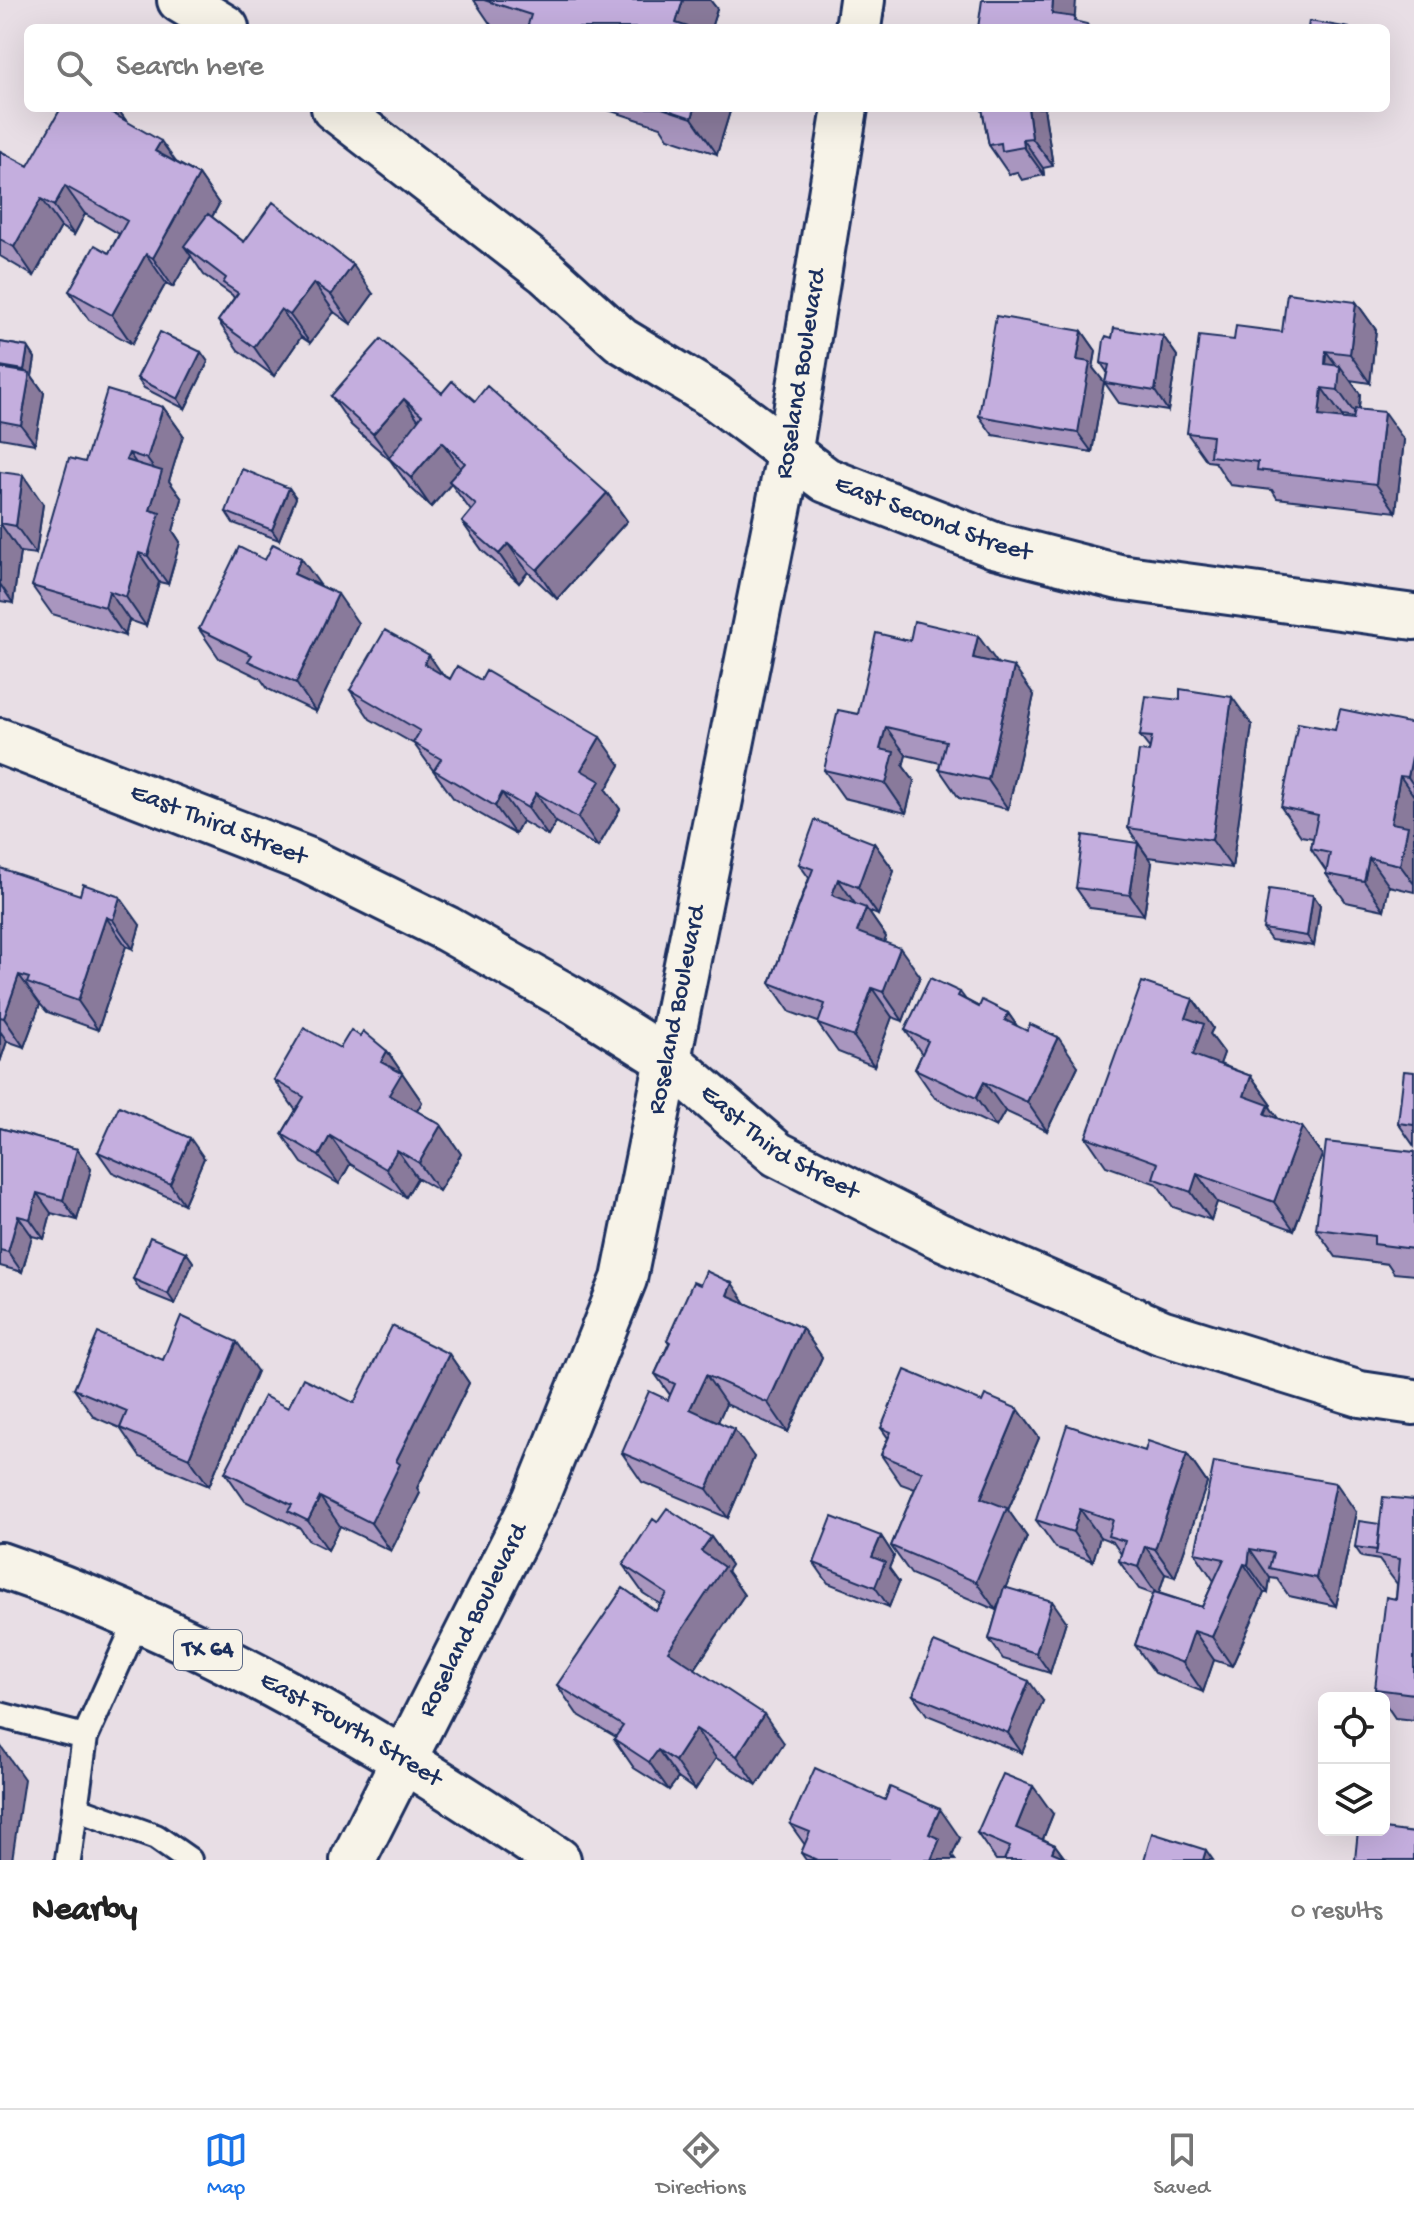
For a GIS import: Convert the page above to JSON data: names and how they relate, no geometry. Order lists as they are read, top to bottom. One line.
{"streets":{"street":["Roseland Boulevard","East Second Street","East Third Street","TX 64","East Fourth Street"]},"crossings":[["Roseland Boulevard","East Second Street"],["Roseland Boulevard","East Third Street"],["Roseland Boulevard","East Fourth Street"]],"page":{"search":"Search here","heading":["Nearby","0 results"],"nav":["Map","Directions","Saved"]}}
